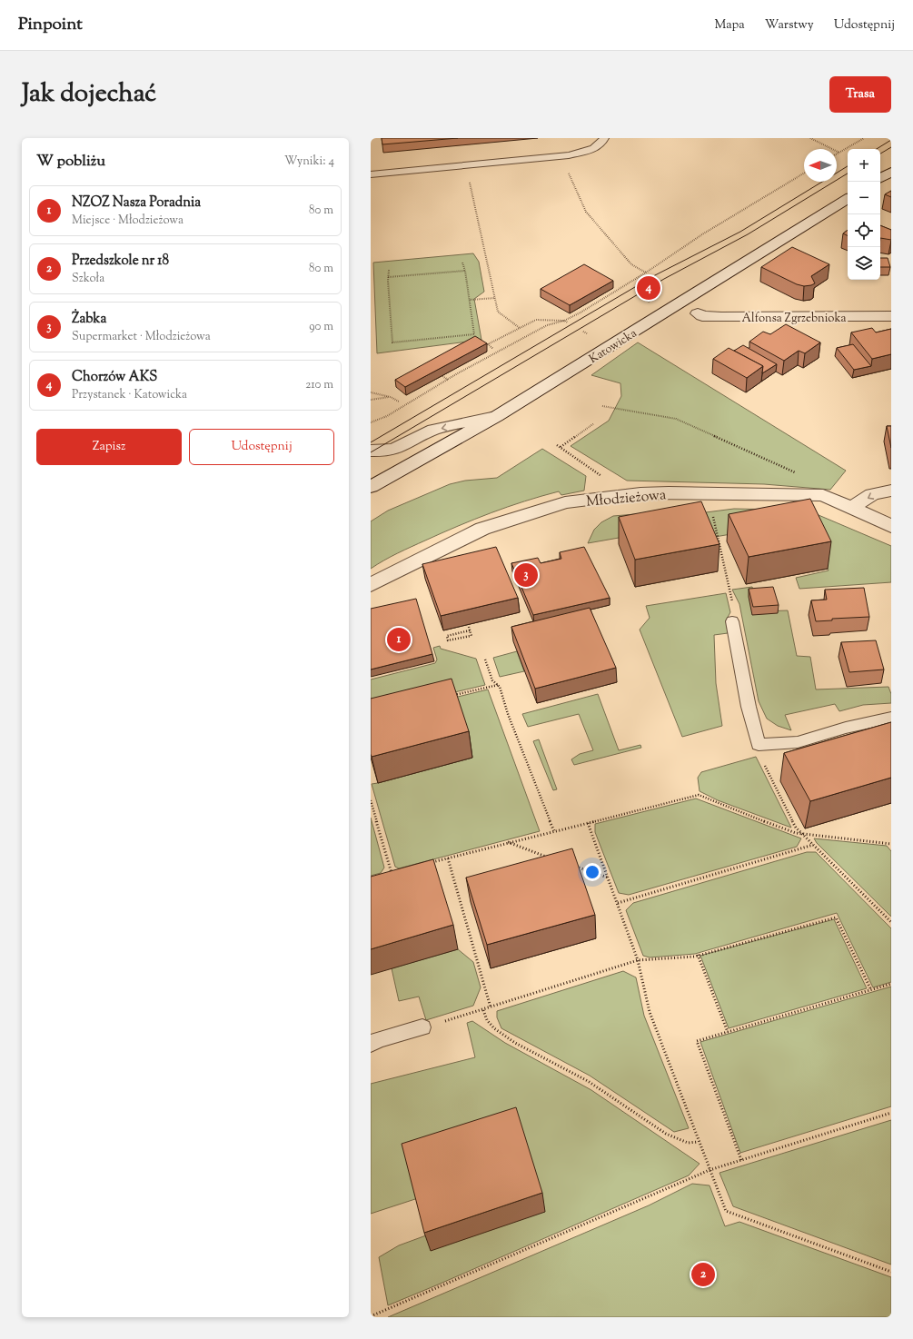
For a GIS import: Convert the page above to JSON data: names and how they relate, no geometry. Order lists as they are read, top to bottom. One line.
{"streets":{"street":["Alfonsa Zgrzebnioka","Katowicka","Młodzieżowa"]},"north":"left","page":{"header":"Pinpoint","nav":["Mapa","Warstwy","Udostępnij"],"title":"Jak dojechać","buttons":["Trasa",["Zapisz","Udostępnij"]],"heading":["W pobliżu","Wyniki: 4"],"map_buttons":["+","−"],"list":[{"mark":"1","name":"NZOZ Nasza Poradnia","note":"Miejsce · Młodzieżowa","value":"80 m"},{"mark":"2","name":"Przedszkole nr 18","note":"Szkoła","value":"80 m"},{"mark":"3","name":"Żabka","note":"Supermarket · Młodzieżowa","value":"90 m"},{"mark":"4","name":"Chorzów AKS","note":"Przystanek · Katowicka","value":"210 m"}],"pins":["4","3","1","2"]}}
